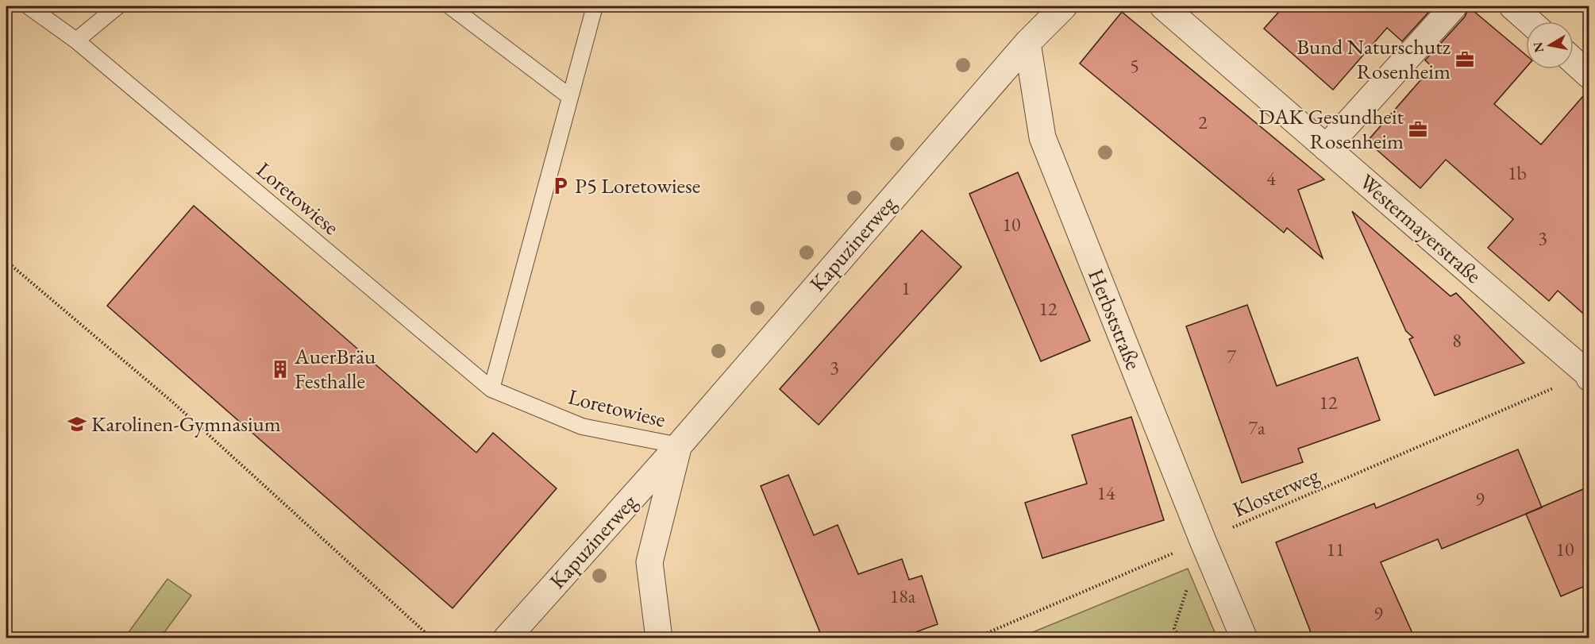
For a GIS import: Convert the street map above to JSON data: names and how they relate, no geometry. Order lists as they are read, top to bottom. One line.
{"streets":{"street":["Westermayerstraße","Kapuzinerweg","Herbststraße"],"lane":["Loretowiese"],"path":["Klosterweg"]},"crossings":[["Loretowiese","Kapuzinerweg"],["Westermayerstraße","Klosterweg"],["Kapuzinerweg","Herbststraße"],["Herbststraße","Klosterweg"]],"places":{"office":["Bund Naturschutz Rosenheim","DAK Gesundheit Rosenheim"],"parking":["P5 Loretowiese"],"building":["AuerBräu Festhalle"],"school or university":["Karolinen-Gymnasium"]},"house_numbers":["5","2","1b","4","10","3","1","12","8","7","3","12","7a","14","9","11","10","18a","9"],"north":"left"}
